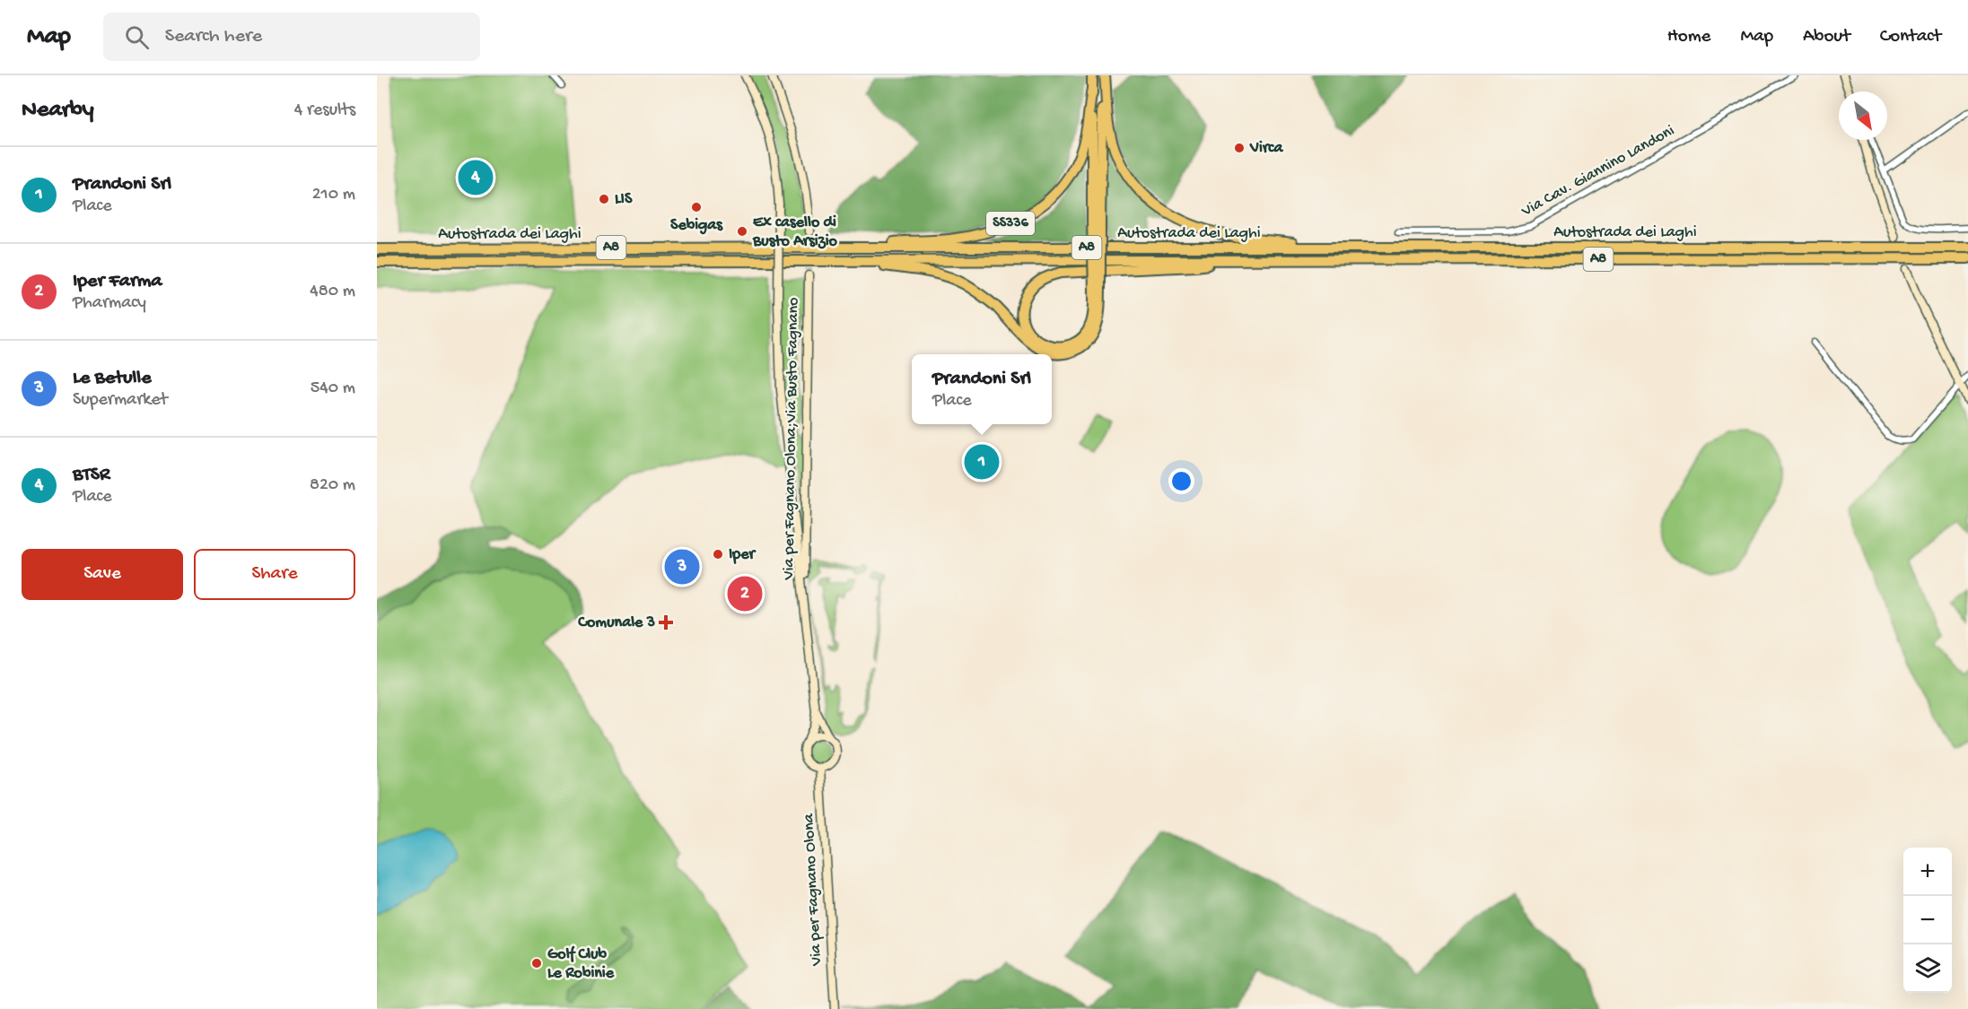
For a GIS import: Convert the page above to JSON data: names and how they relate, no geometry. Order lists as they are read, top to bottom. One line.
{"streets":{"highway":["SS336","Autostrada dei Laghi","A8"],"main road":["Via per Fagnano Olona;Via Busto Fagnano","Via per Fagnano Olona"],"street":["Via Cav. Giannino Landoni"]},"crossings":[["SS336","Autostrada dei Laghi"]],"places":{"other":["Virca","LIS","Sebigas","Ex casello di Busto Arsizio","Iper","Golf Club Le Robinie"],"health":["Comunale 3"]},"north":"bottom right","page":{"header":"Map","search":"Search here","nav":["Home","Map","About","Contact"],"heading":["Nearby","4 results"],"list":[{"mark":"1","name":"Prandoni Srl","note":"Place","value":"210 m"},{"mark":"2","name":"Iper Farma","note":"Pharmacy","value":"480 m"},{"mark":"3","name":"Le Betulle","note":"Supermarket","value":"540 m"},{"mark":"4","name":"BTSR","note":"Place","value":"820 m"}],"pins":["4","1","3","2"],"popup":["Prandoni Srl","Place"],"buttons":["Save","Share"],"map_buttons":["+","−"]}}
